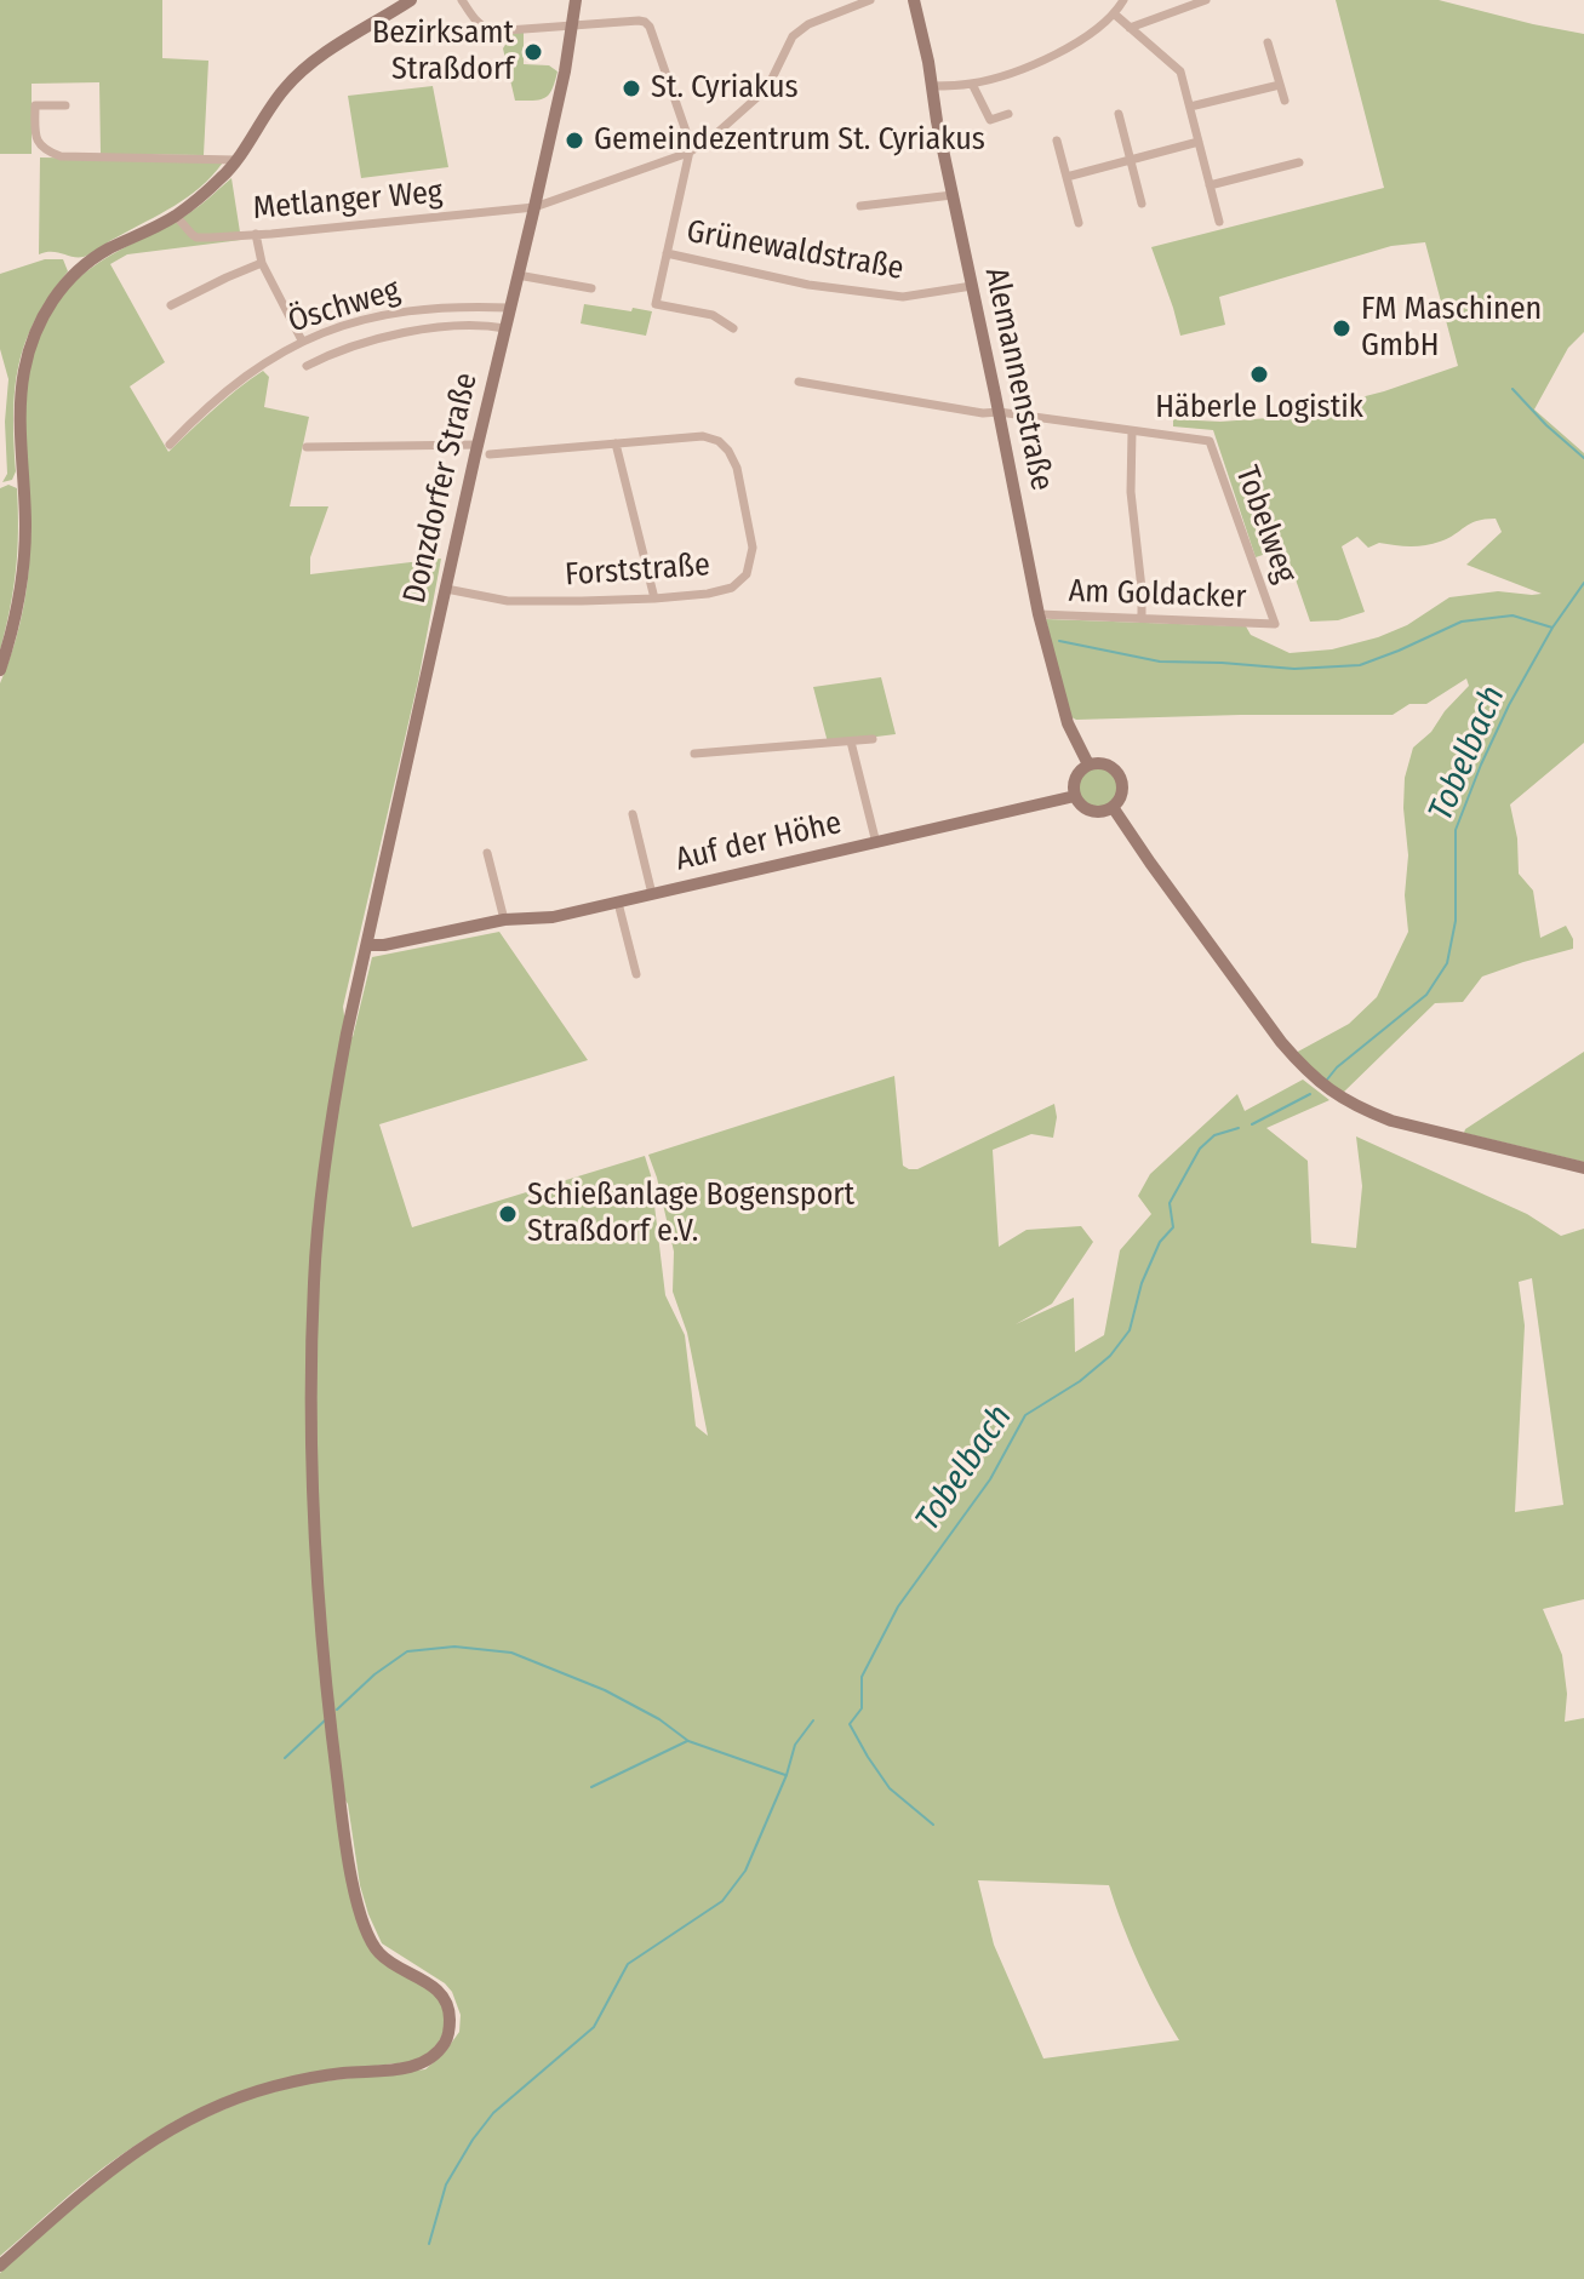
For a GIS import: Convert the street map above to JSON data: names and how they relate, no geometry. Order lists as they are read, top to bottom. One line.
{"streets":{"main road":["Alemannenstraße","Donzdorfer Straße","Auf der Höhe"],"street":["Metlanger Weg","Grünewaldstraße","Öschweg","Tobelweg","Forststraße","Am Goldacker"]},"crossings":[["Metlanger Weg","Donzdorfer Straße"],["Grünewaldstraße","Alemannenstraße"],["Öschweg","Donzdorfer Straße"],["Alemannenstraße","Am Goldacker"],["Alemannenstraße","Auf der Höhe"],["Donzdorfer Straße","Forststraße"],["Donzdorfer Straße","Auf der Höhe"],["Tobelweg","Am Goldacker"]],"water":["Tobelbach"],"places":["Bezirksamt Straßdorf","St. Cyriakus","Gemeindezentrum St. Cyriakus","FM Maschinen GmbH","Häberle Logistik","Schießanlage Bogensport Straßdorf e.V."]}
